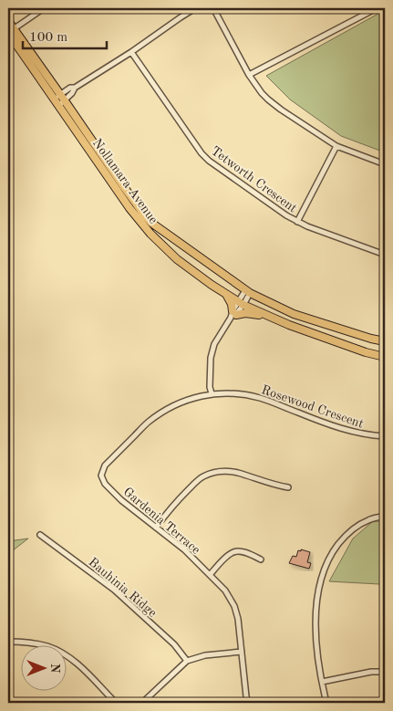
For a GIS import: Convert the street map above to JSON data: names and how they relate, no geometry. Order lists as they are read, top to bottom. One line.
{"streets":{"main road":["Nollamara Avenue"],"street":["Tetworth Crescent","Rosewood Crescent","Gardenia Terrace","Bauhinia Ridge"]},"crossings":[["Rosewood Crescent","Gardenia Terrace"]],"scale_bar":"100 m","north":"right"}
